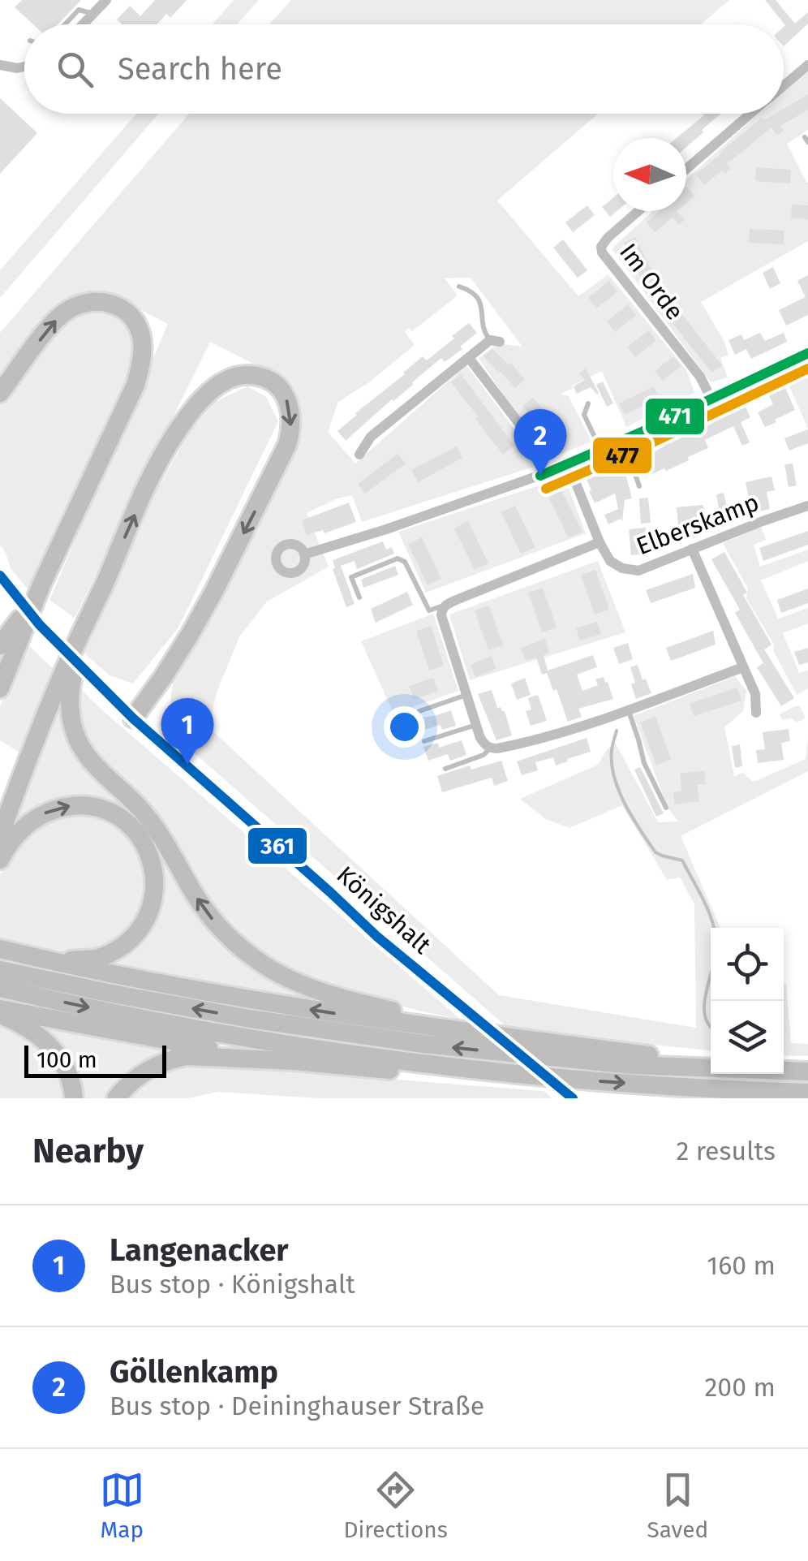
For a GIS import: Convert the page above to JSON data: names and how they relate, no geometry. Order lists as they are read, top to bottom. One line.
{"streets":{"main road":["Königshalt"],"street":["Im Orde","Elberskamp"]},"lines":["transit line 471","transit line 477","transit line 361"],"scale_bar":"100 m","north":"left","page":{"search":"Search here","pins":["2","1"],"scale":"100 m","heading":["Nearby","2 results"],"list":[{"mark":"1","name":"Langenacker","note":"Bus stop · Königshalt","value":"160 m"},{"mark":"2","name":"Göllenkamp","note":"Bus stop · Deininghauser Straße","value":"200 m"}],"nav":["Map","Directions","Saved"]}}
